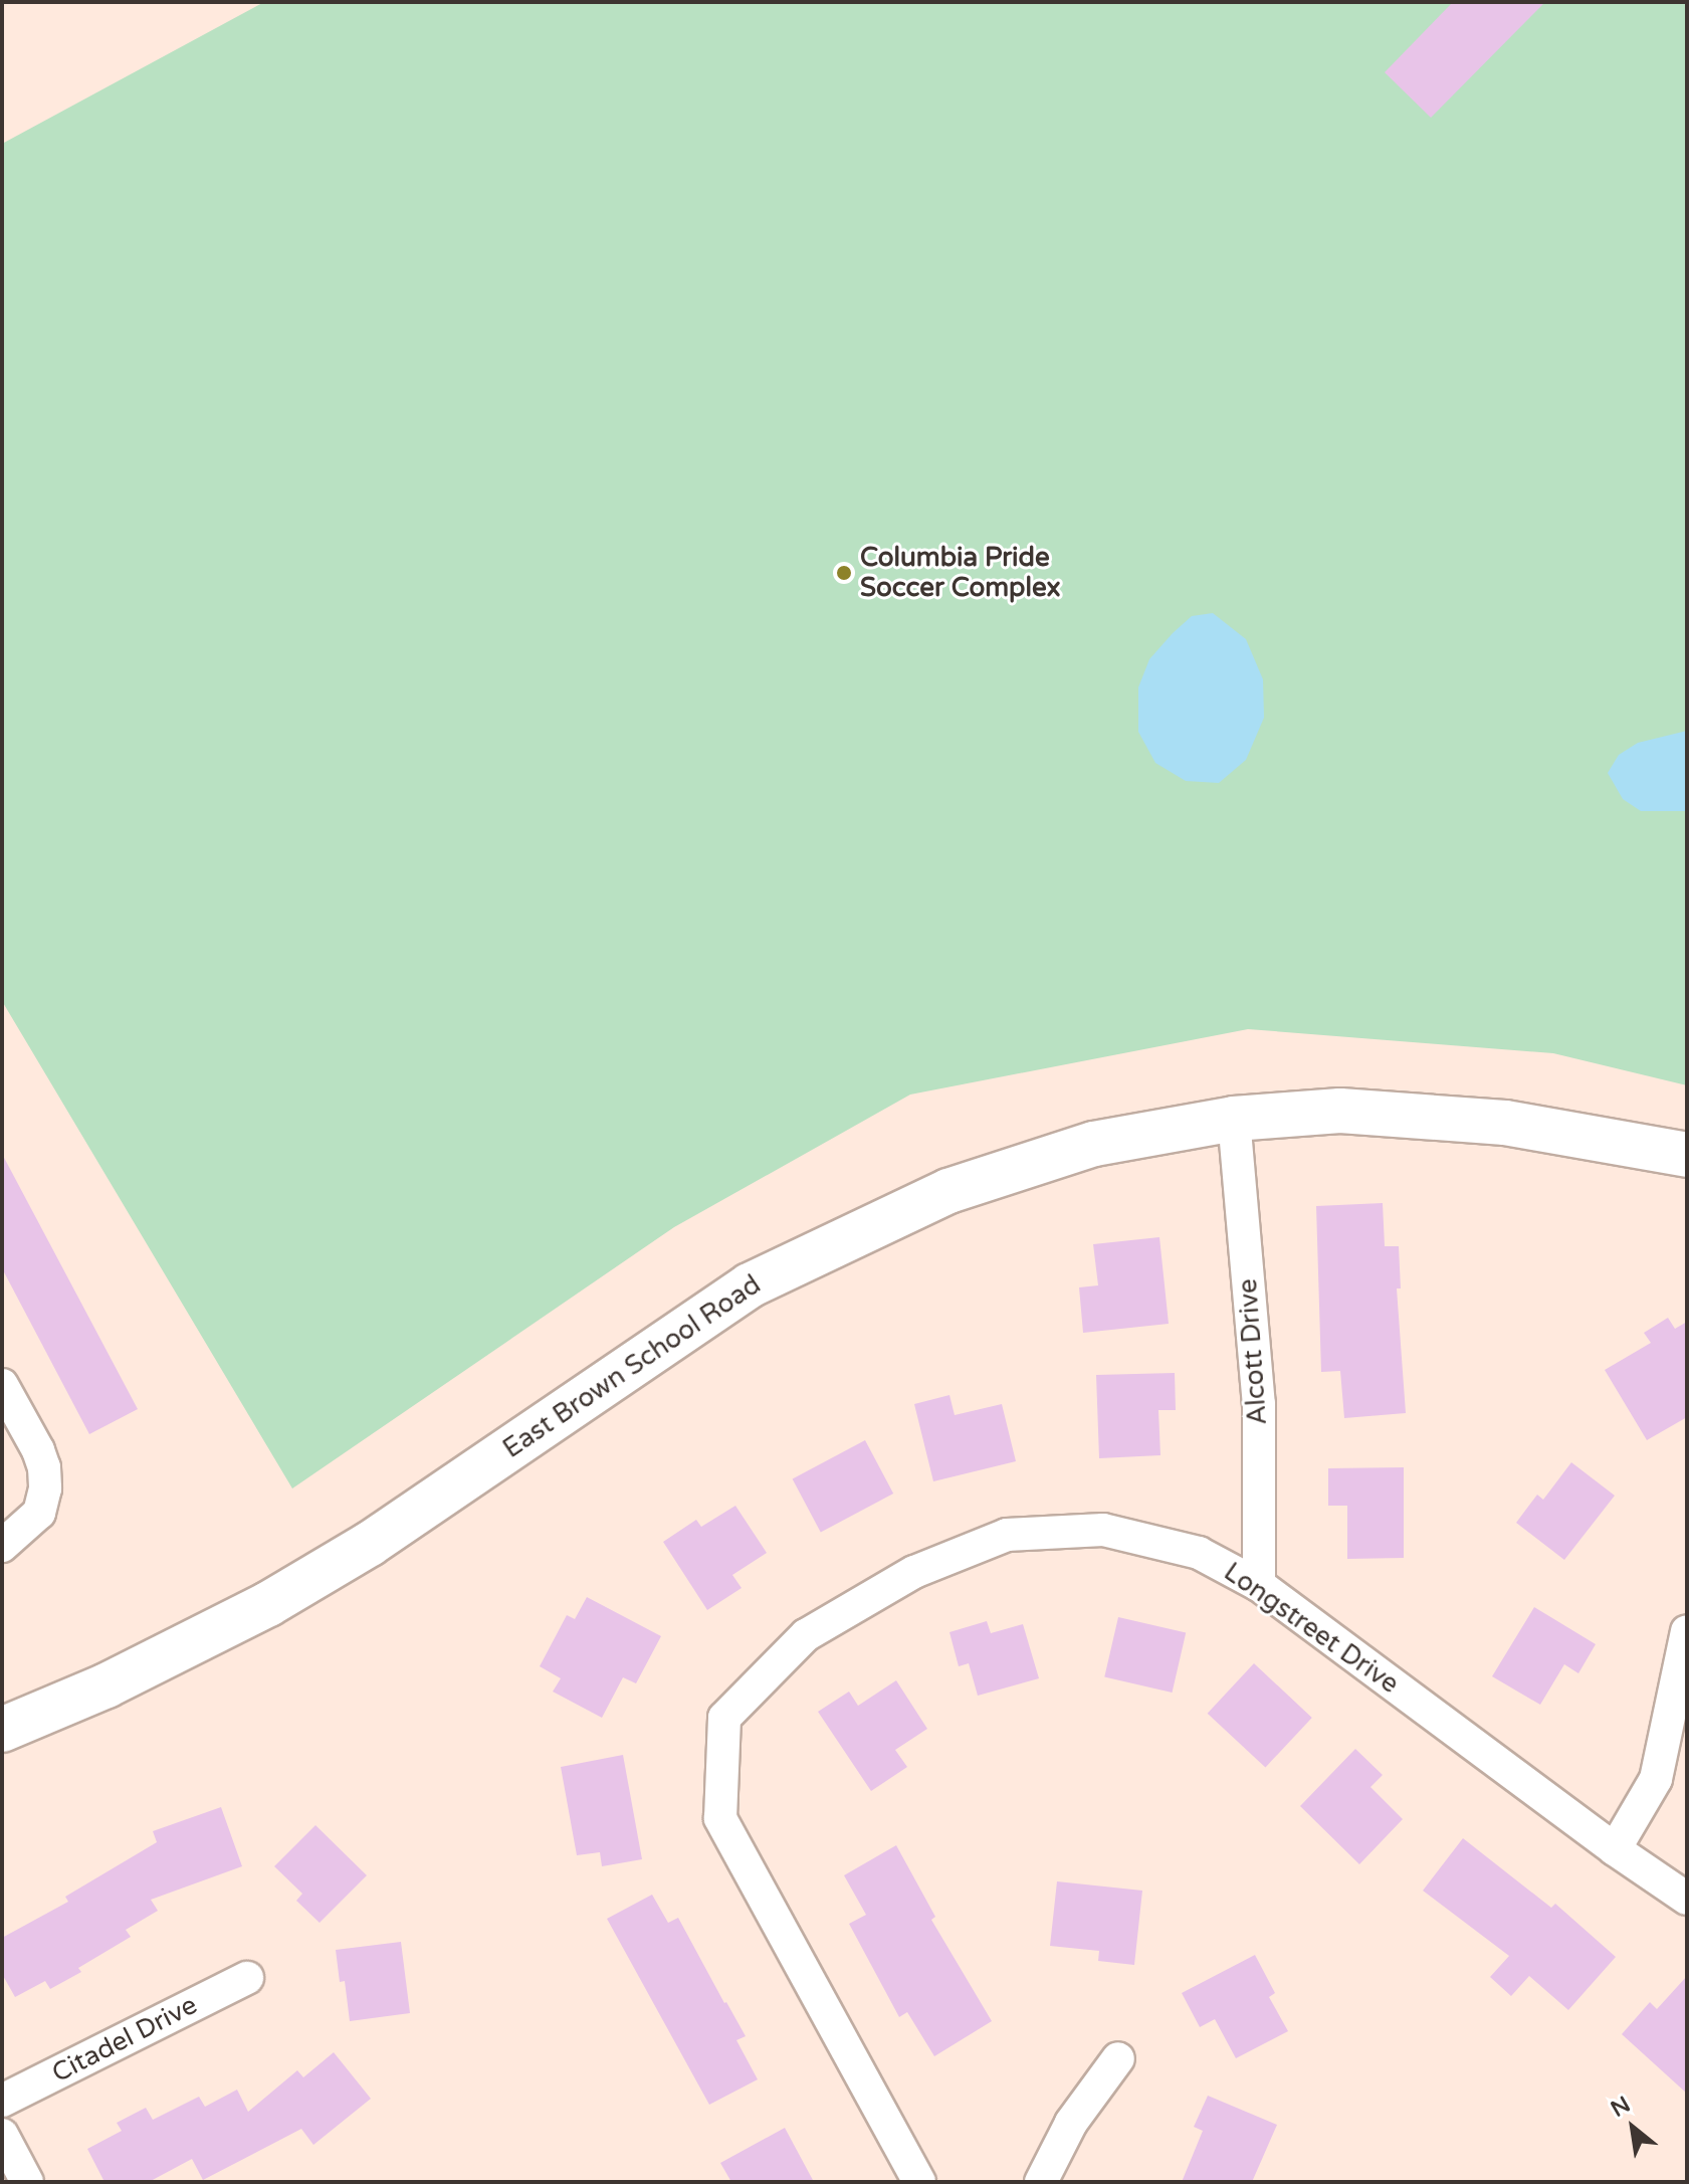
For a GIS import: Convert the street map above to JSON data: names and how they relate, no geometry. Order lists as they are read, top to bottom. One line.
{"streets":{"main road":["East Brown School Road"],"street":["Alcott Drive","Longstreet Drive","Citadel Drive"]},"crossings":[["Alcott Drive","East Brown School Road"],["Alcott Drive","Longstreet Drive"]],"places":["Columbia Pride Soccer Complex"],"north":"top left"}
